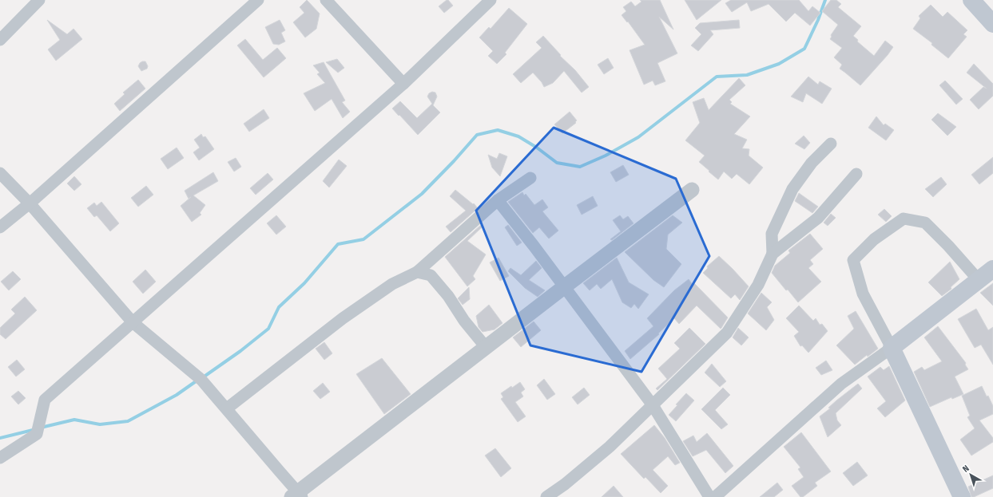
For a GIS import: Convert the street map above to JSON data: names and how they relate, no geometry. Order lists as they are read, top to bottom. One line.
{"north":"top left"}
